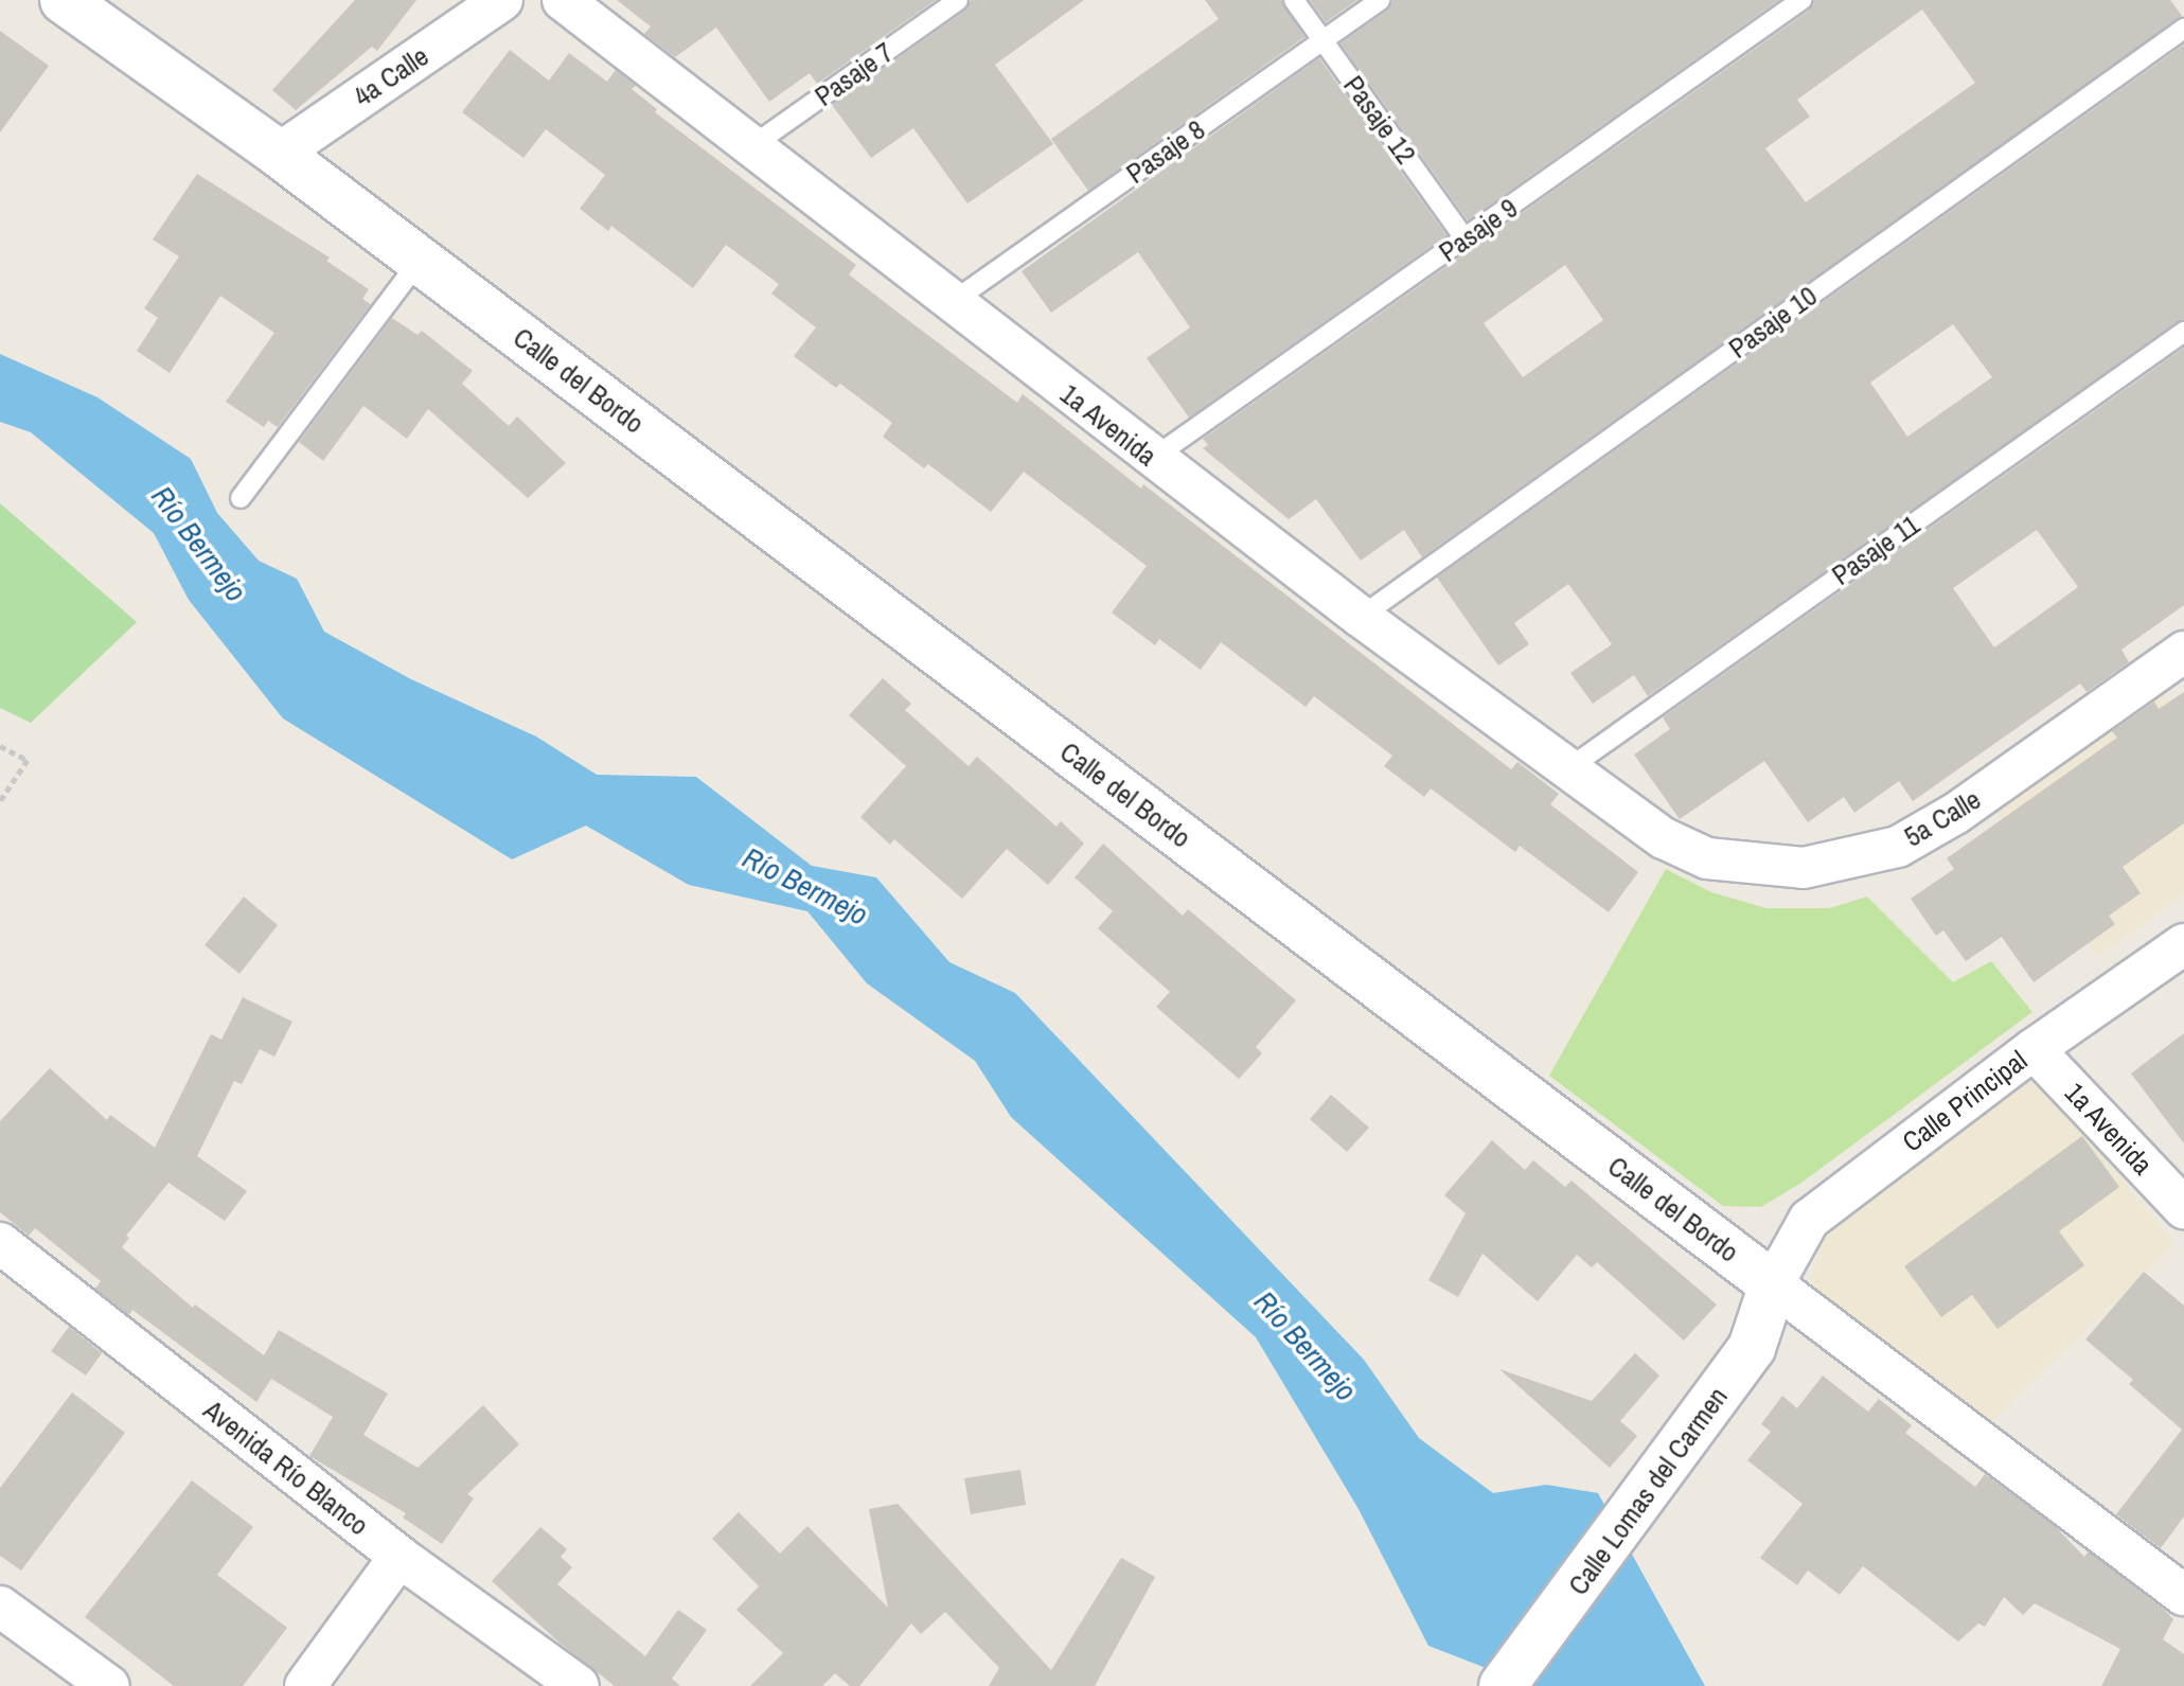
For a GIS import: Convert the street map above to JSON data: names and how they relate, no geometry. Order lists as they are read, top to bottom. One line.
{"streets":{"street":["4a Calle","Calle del Bordo","1a Avenida","5a Calle","Calle Principal","Avenida Río Blanco","Calle Lomas del Carmen"],"lane":["Pasaje 7","Pasaje 12","Pasaje 8","Pasaje 9","Pasaje 10","Pasaje 11"]},"crossings":[["Pasaje 7","1a Avenida"],["4a Calle","Calle del Bordo"],["Pasaje 12","Pasaje 8"],["Pasaje 12","Pasaje 9"],["Pasaje 8","1a Avenida"],["Pasaje 9","1a Avenida"],["Pasaje 10","1a Avenida"],["Calle del Bordo","Calle Principal"],["Calle del Bordo","Calle Lomas del Carmen"],["1a Avenida","Pasaje 11"],["1a Avenida","5a Calle"],["1a Avenida","Calle Principal"],["Calle Principal","Calle Lomas del Carmen"]],"water":["Río Bermejo"]}
